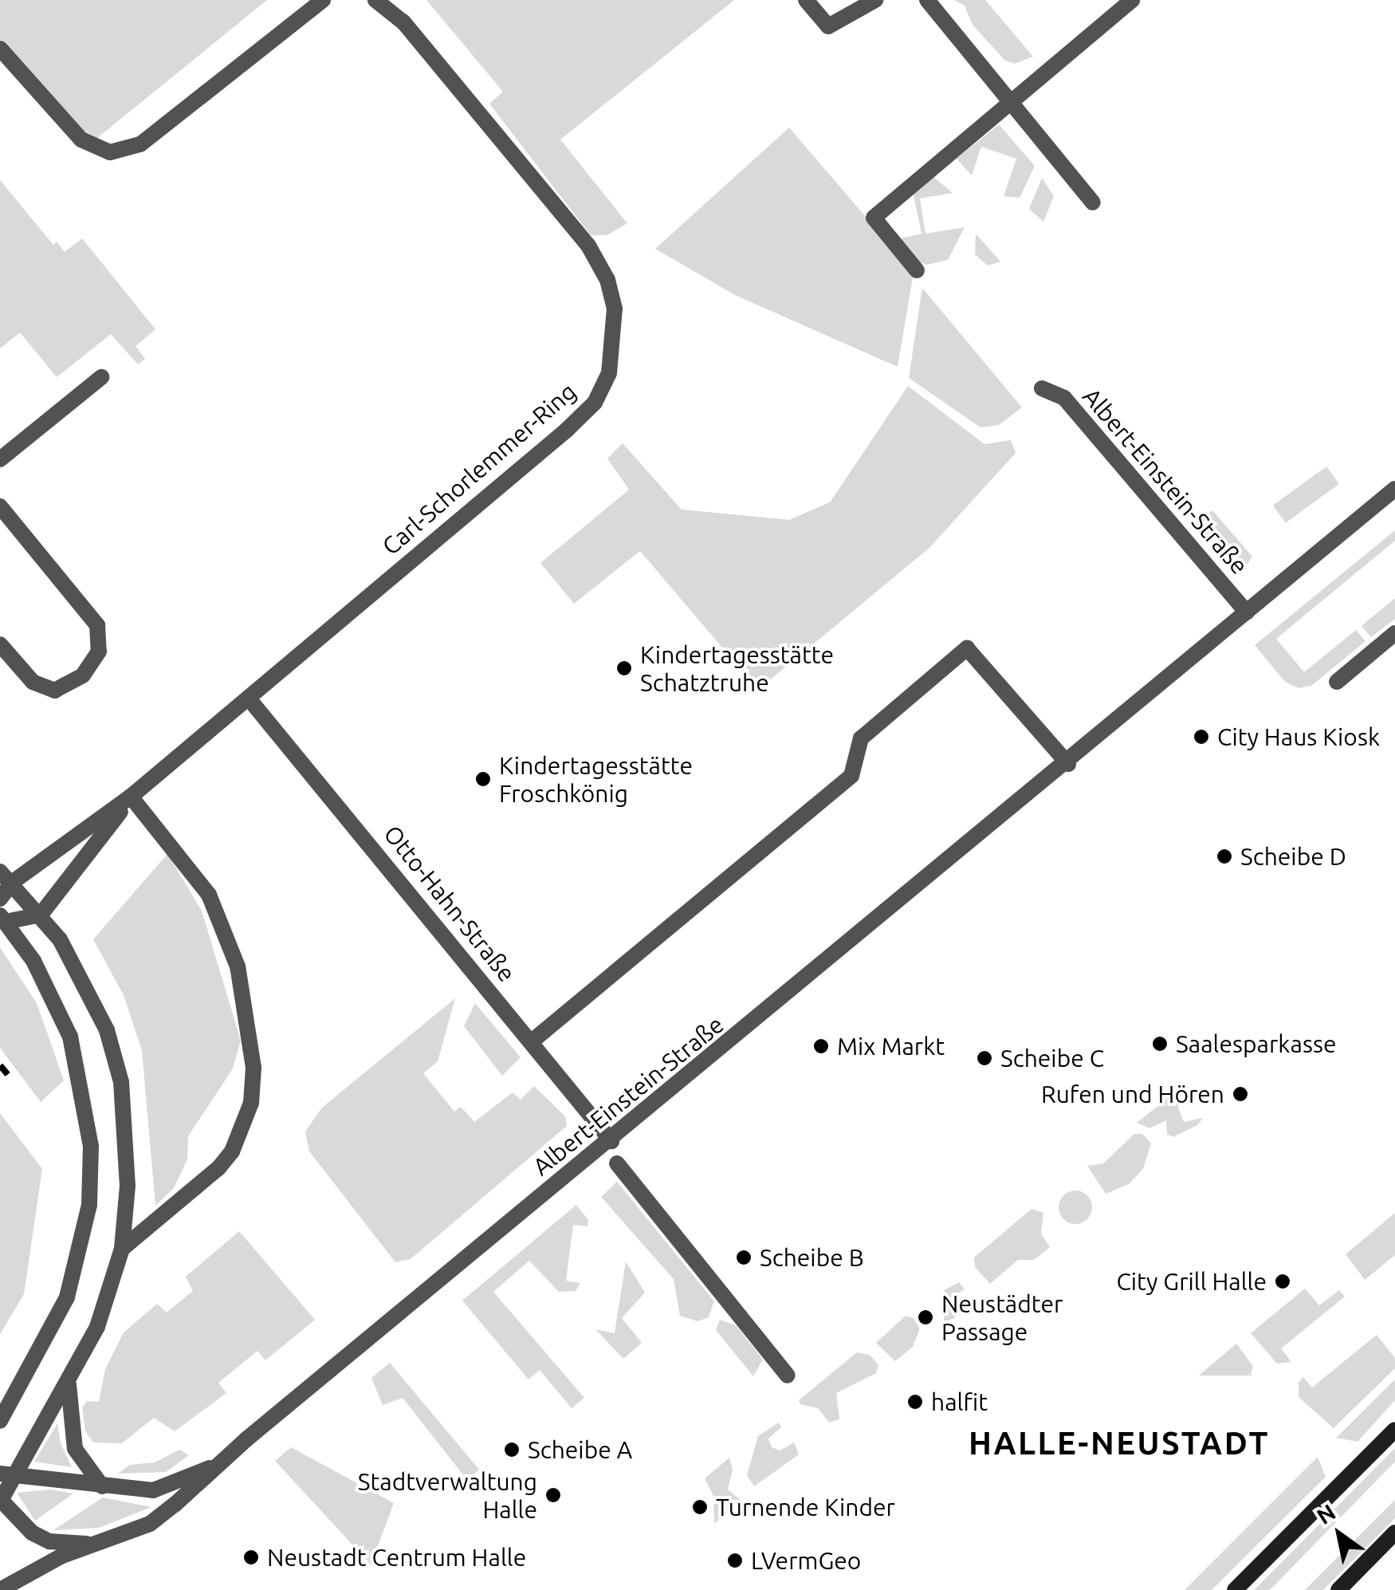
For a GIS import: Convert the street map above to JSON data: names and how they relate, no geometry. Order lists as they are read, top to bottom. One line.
{"streets":{"street":["Carl-Schorlemmer-Ring","Albert-Einstein-Straße","Otto-Hahn-Straße"]},"crossings":[["Carl-Schorlemmer-Ring","Otto-Hahn-Straße"],["Albert-Einstein-Straße","Otto-Hahn-Straße"]],"districts":["HALLE-NEUSTADT"],"places":["Kindertagesstätte Schatztruhe","City Haus Kiosk","Kindertagesstätte Froschkönig","Scheibe D","Saalesparkasse","Mix Markt","Scheibe C","Rufen und Hören","Scheibe B","City Grill Halle","Neustädter Passage","halfit","Scheibe A","Stadtverwaltung Halle","Turnende Kinder","Neustadt Centrum Halle","LVermGeo"],"north":"top left"}
